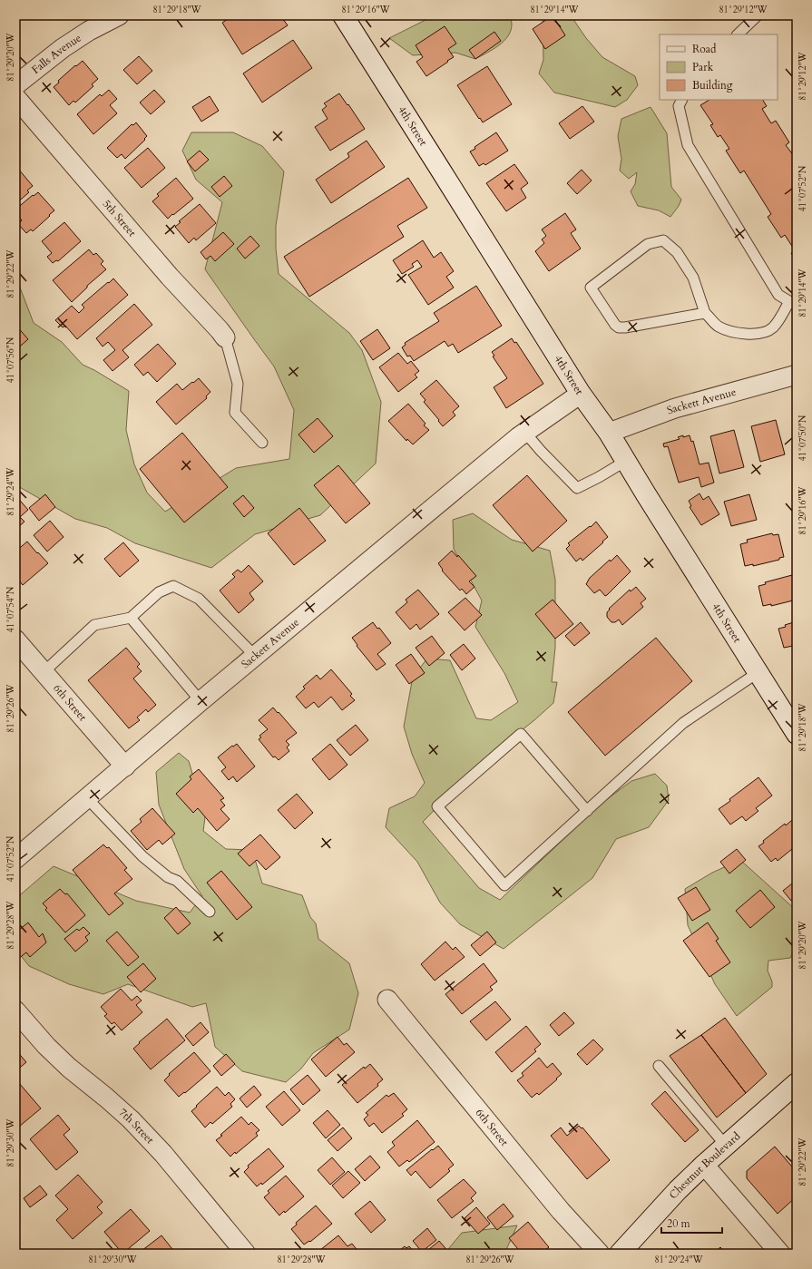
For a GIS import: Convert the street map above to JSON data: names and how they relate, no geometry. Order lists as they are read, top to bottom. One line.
{"streets":{"street":["Falls Avenue","4th Street","5th Street","Sackett Avenue","6th Street","7th Street","Chestnut Boulevard"]},"crossings":[["4th Street","Sackett Avenue"],["Sackett Avenue","6th Street"]],"legend":["Road","Park","Building"],"scale_bar":"20 m","coordinates":["81°29'18\"W","81°29'16\"W","81°29'14\"W","81°29'12\"W","81°29'20\"W","41°07'52\"N","81°29'22\"W","41°07'56\"N","41°07'50\"N","81°29'24\"W","41°07'54\"N","81°29'26\"W","81°29'28\"W","81°29'30\"W"]}
